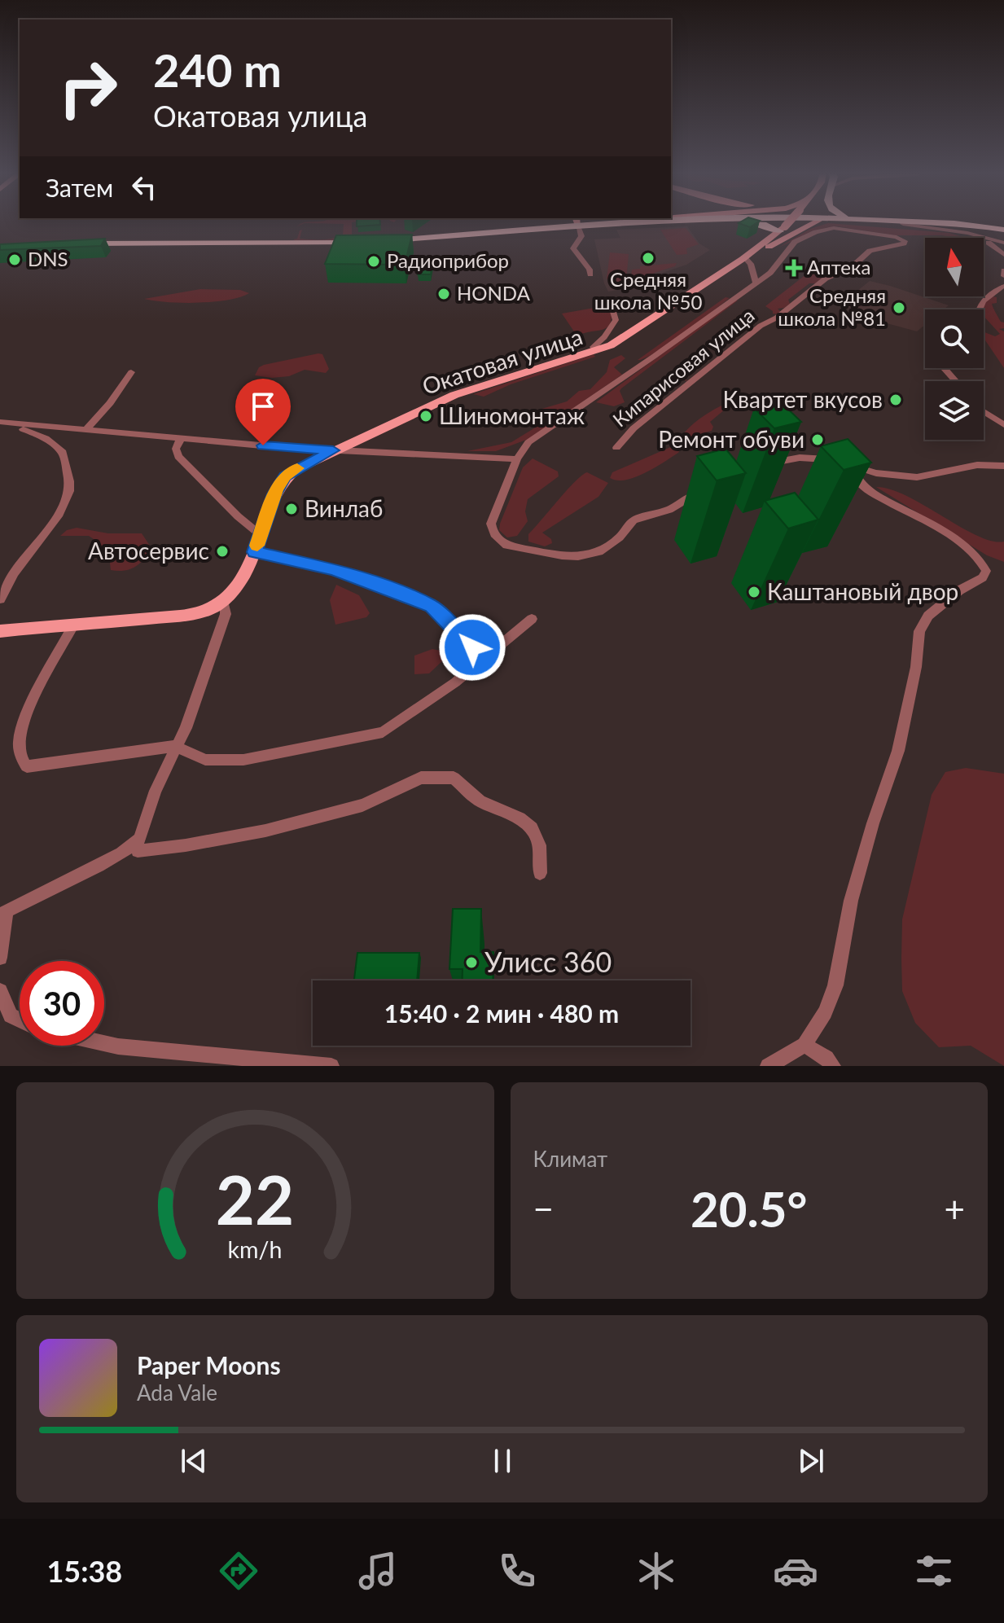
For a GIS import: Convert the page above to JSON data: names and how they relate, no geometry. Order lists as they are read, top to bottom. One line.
{"streets":{"main road":["Окатовая улица"],"street":["Кипарисовая улица"]},"places":{"other":["Средняя школа №50","DNS","Радиоприбор","HONDA","Средняя школа №81","Квартет вкусов","Шиномонтаж","Ремонт обуви","Винлаб","Автосервис","Каштановый двор","Улисс 360"],"health":["Аптека"]},"north":"top","page":{"turn":["240 m","Окатовая улица"],"then":"Затем","limit":"30","trip":"15:40 · 2 мин · 480 m","tile":"Климат","heat":["−","20.5°","+"],"song":["Paper Moons","Ada Vale"],"tabs":"15:38","gauge":["22","km/h"]}}
